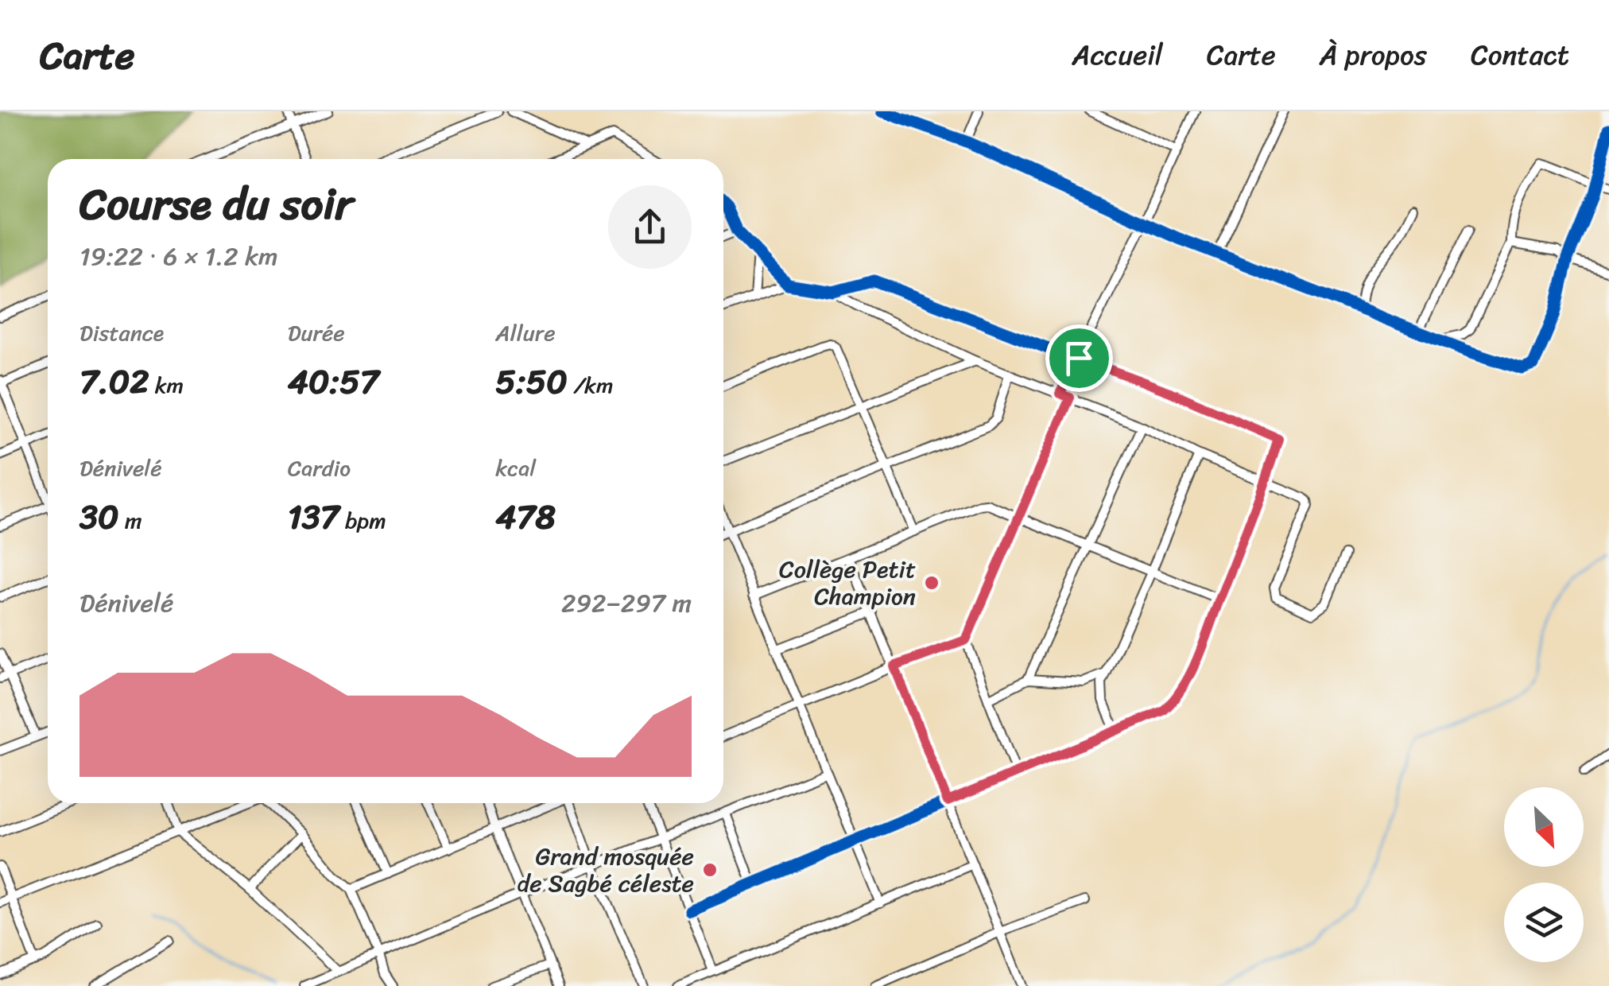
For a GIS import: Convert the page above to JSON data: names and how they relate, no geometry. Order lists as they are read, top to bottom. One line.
{"places":["Collège Petit Champion","Grand mosquée de Sagbé céleste"],"north":"bottom right","page":{"header":"Carte","nav":["Accueil","Carte","À propos","Contact"],"heading":["Course du soir","19:22 · 6 × 1.2 km"],"stats":[["Distance","7.02 km"],["Durée","40:57"],["Allure","5:50 /km"],["Dénivelé","30 m"],["Cardio","137 bpm"],["kcal","478"]],"chart":["Dénivelé","292–297 m"]}}
